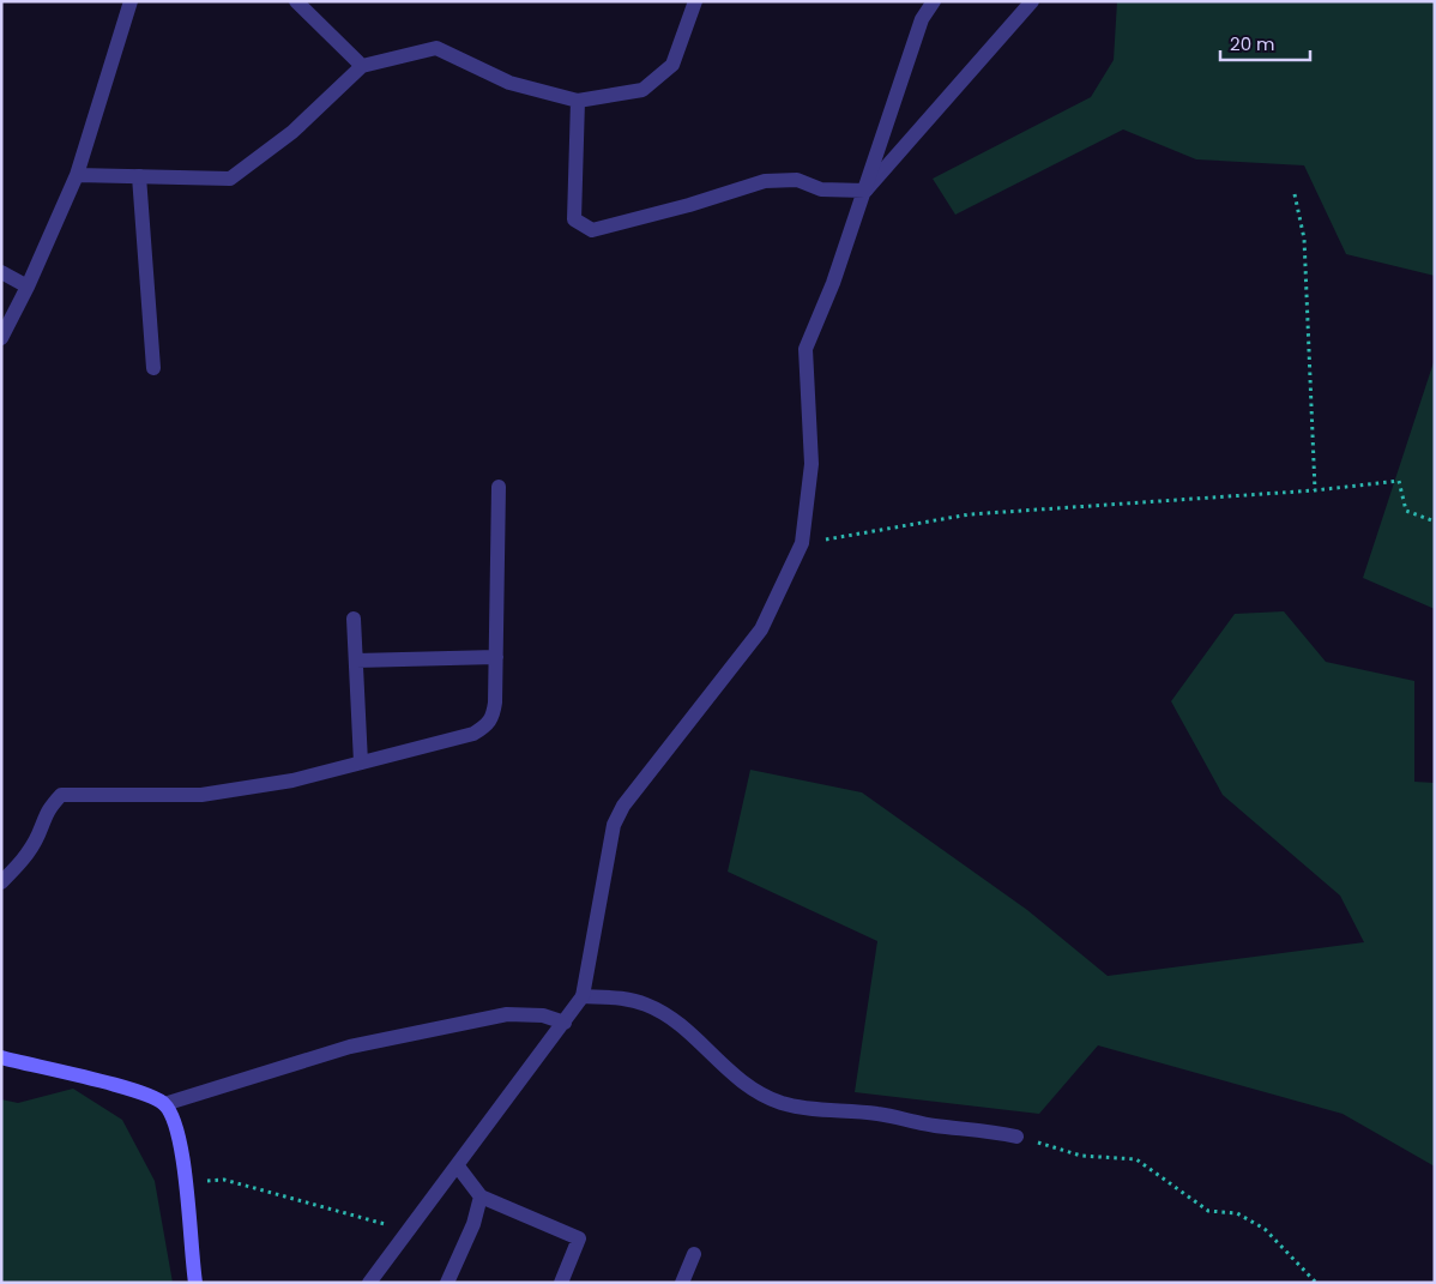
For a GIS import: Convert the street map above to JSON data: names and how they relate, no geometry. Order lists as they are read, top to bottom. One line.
{"scale_bar":"20 m"}
